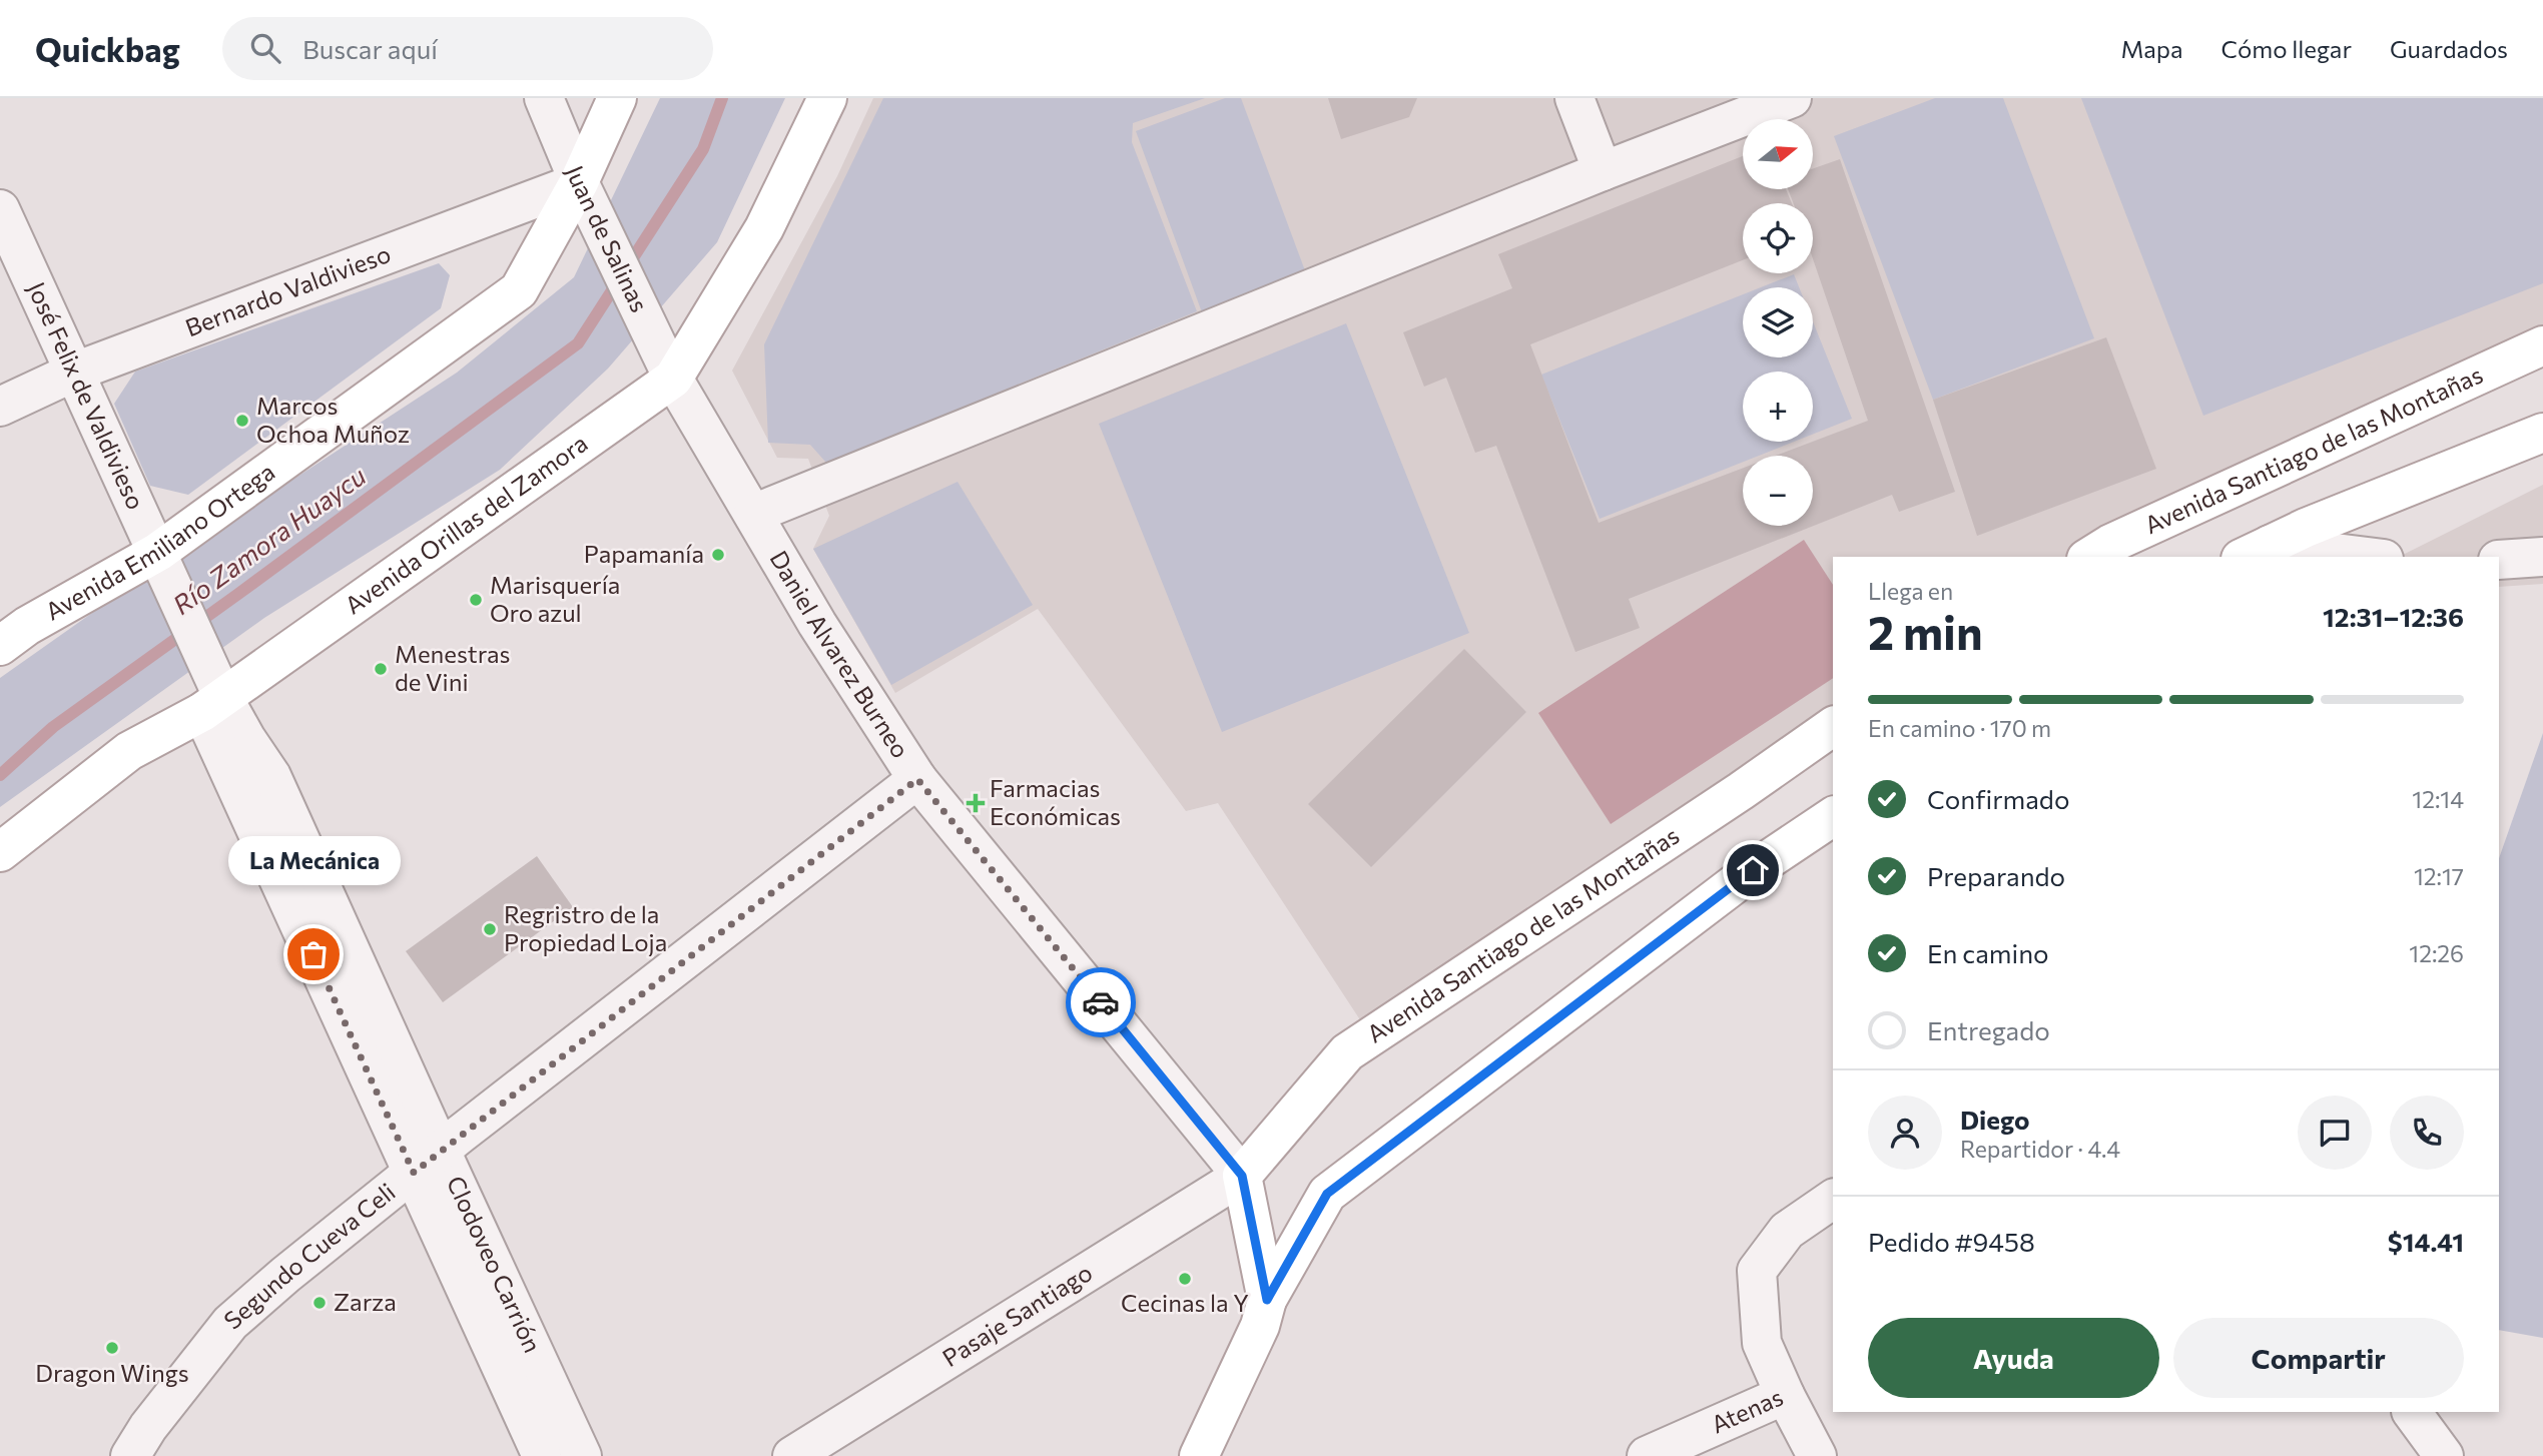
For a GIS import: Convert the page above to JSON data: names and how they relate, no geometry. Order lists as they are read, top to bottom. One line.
{"streets":{"main road":["Avenida Santiago de las Montañas","Avenida Orillas del Zamora","Avenida Emiliano Ortega"],"street":["Juan de Salinas","Bernardo Valdivieso","José Felix de Valdivieso","Daniel Alvarez Burneo","Segundo Cueva Celi","Clodoveo Carrión","Pasaje Santiago","Atenas"]},"crossings":[["Juan de Salinas","Bernardo Valdivieso"],["Juan de Salinas","Avenida Orillas del Zamora"],["Juan de Salinas","Avenida Emiliano Ortega"],["Juan de Salinas","Daniel Alvarez Burneo"],["Bernardo Valdivieso","José Felix de Valdivieso"],["Bernardo Valdivieso","Avenida Emiliano Ortega"],["José Felix de Valdivieso","Avenida Orillas del Zamora"],["José Felix de Valdivieso","Avenida Emiliano Ortega"],["José Felix de Valdivieso","Clodoveo Carrión"],["Avenida Santiago de las Montañas","Daniel Alvarez Burneo"],["Avenida Santiago de las Montañas","Pasaje Santiago"],["Avenida Orillas del Zamora","Daniel Alvarez Burneo"],["Avenida Orillas del Zamora","Clodoveo Carrión"],["Daniel Alvarez Burneo","Segundo Cueva Celi"],["Daniel Alvarez Burneo","Pasaje Santiago"],["Segundo Cueva Celi","Clodoveo Carrión"]],"water":["Río Zamora Huaycu"],"places":{"other":["Marcos Ochoa Muñoz","Papamanía","Marisquería Oro azul","Menestras de Vini","Regristro de la Propiedad Loja","La Mecánica","Cecinas la Y","Zarza","Dragon Wings"],"health":["Farmacias Económicas"]},"north":"right","page":{"header":"Quickbag","search":"Buscar aquí","nav":["Mapa","Cómo llegar","Guardados"],"map_buttons":["+","−"],"heading":["2 min","Llega en","12:31–12:36"],"panel":["Diego","Repartidor · 4.4","Pedido #9458","$14.41"],"bar":"En camino · 170 m","list":[["Confirmado","12:14"],["Preparando","12:17"],["En camino","12:26"],"Entregado"],"bubble":"La Mecánica","buttons":["Ayuda","Compartir"]}}
